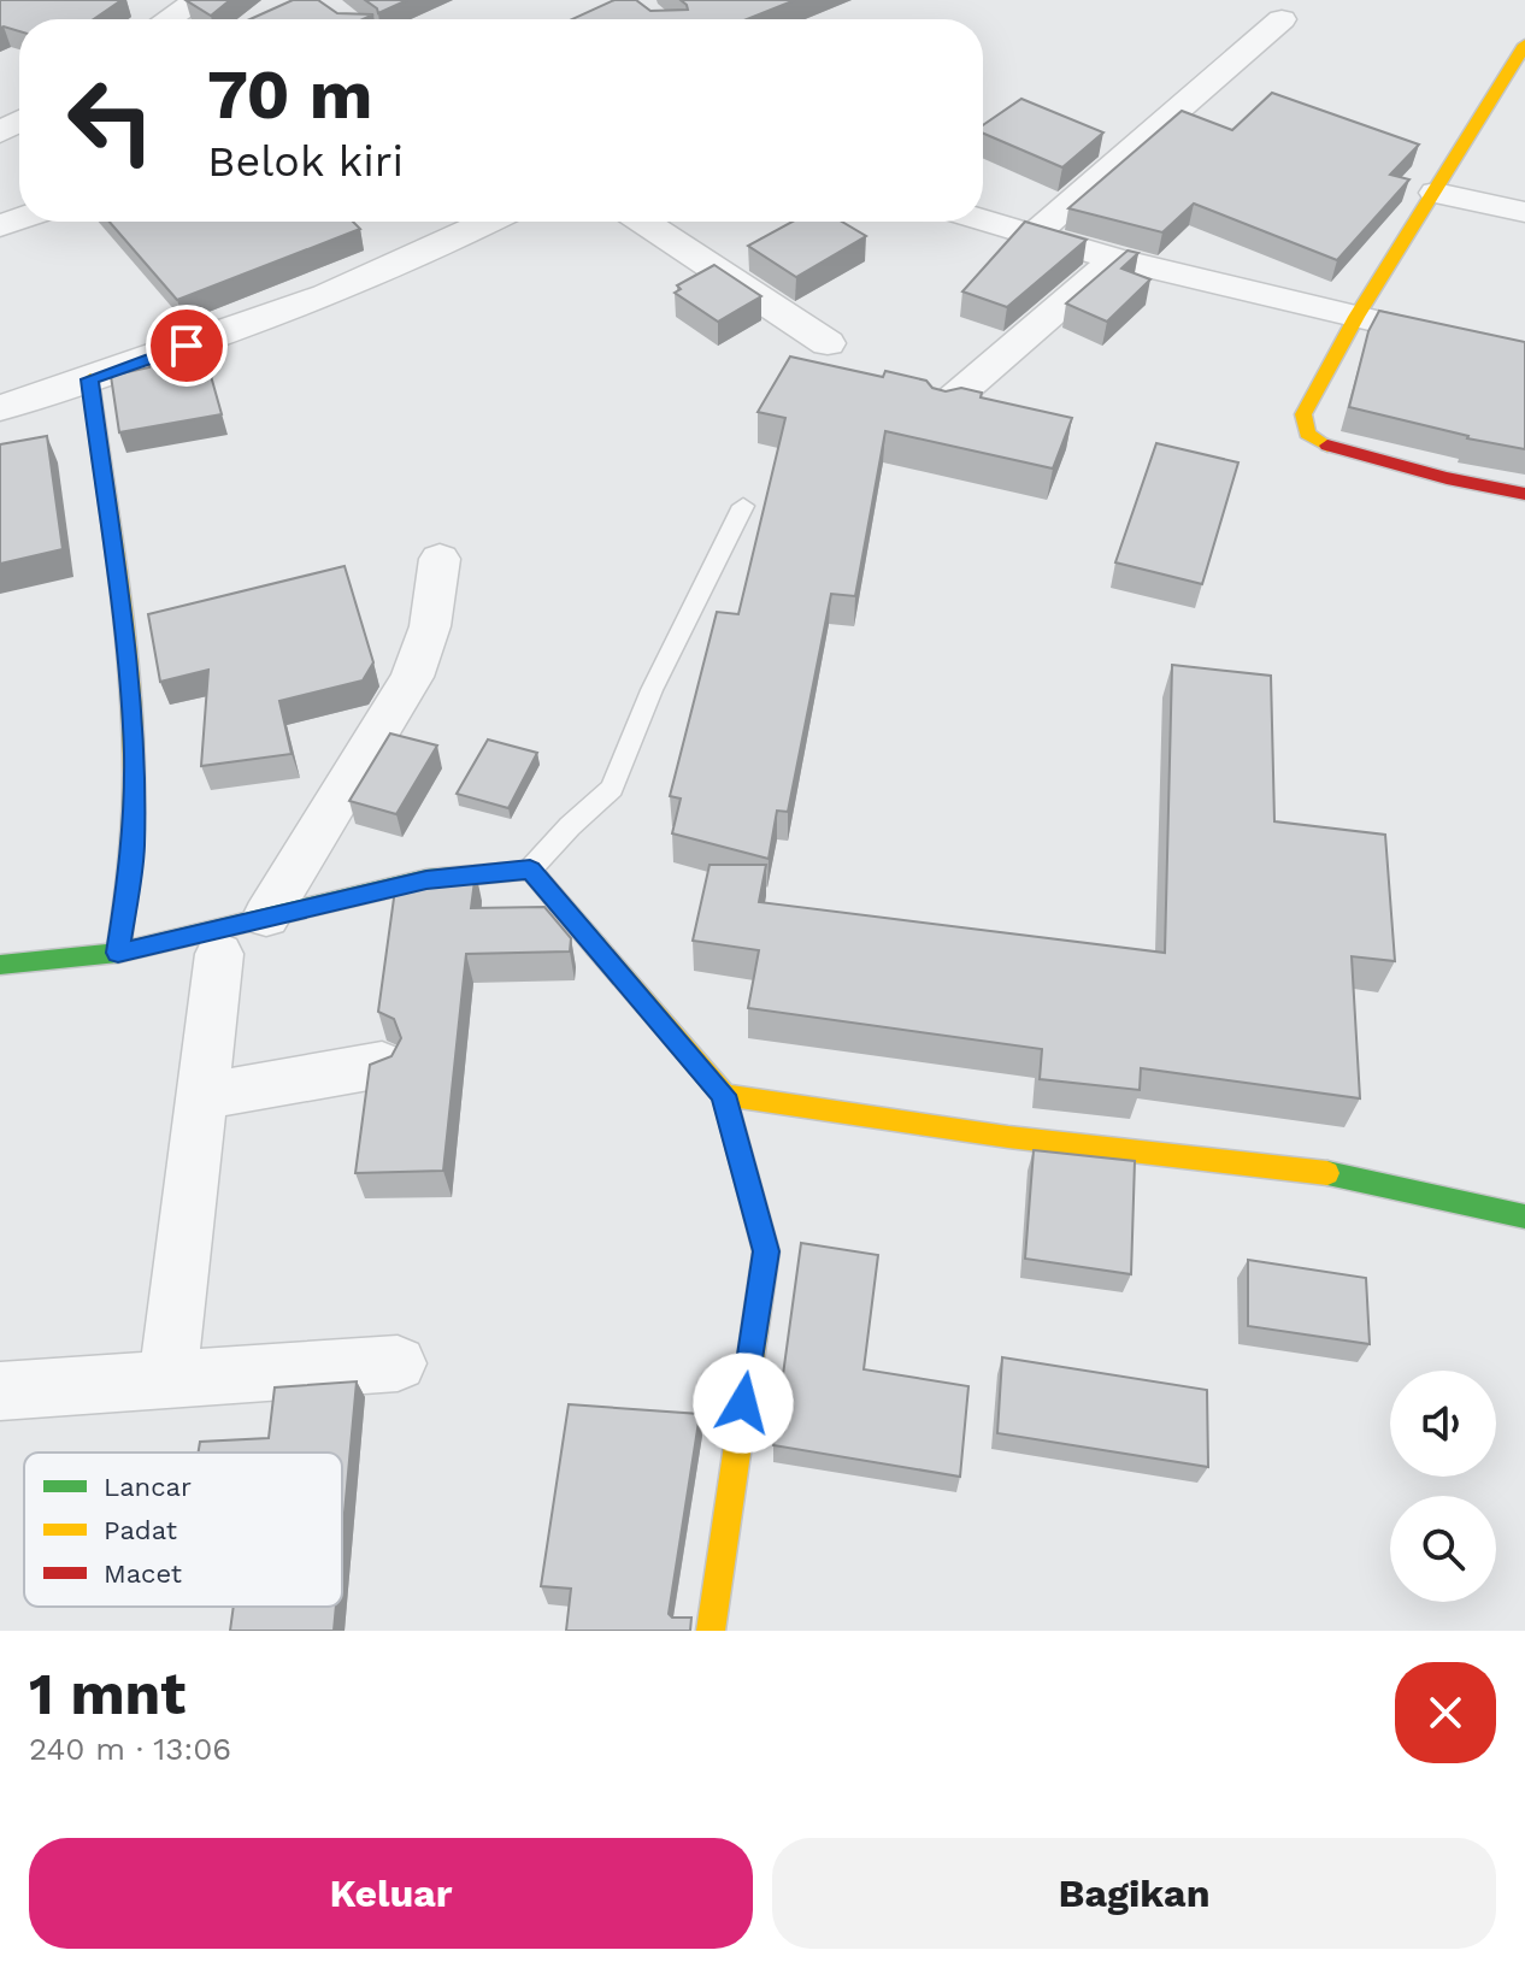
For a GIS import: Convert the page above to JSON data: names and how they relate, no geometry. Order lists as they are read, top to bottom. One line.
{"legend":["Lancar","Padat","Macet"],"page":{"turn":["70 m","Belok kiri"],"heading":["1 mnt","240 m · 13:06"],"buttons":["Keluar","Bagikan"]}}
